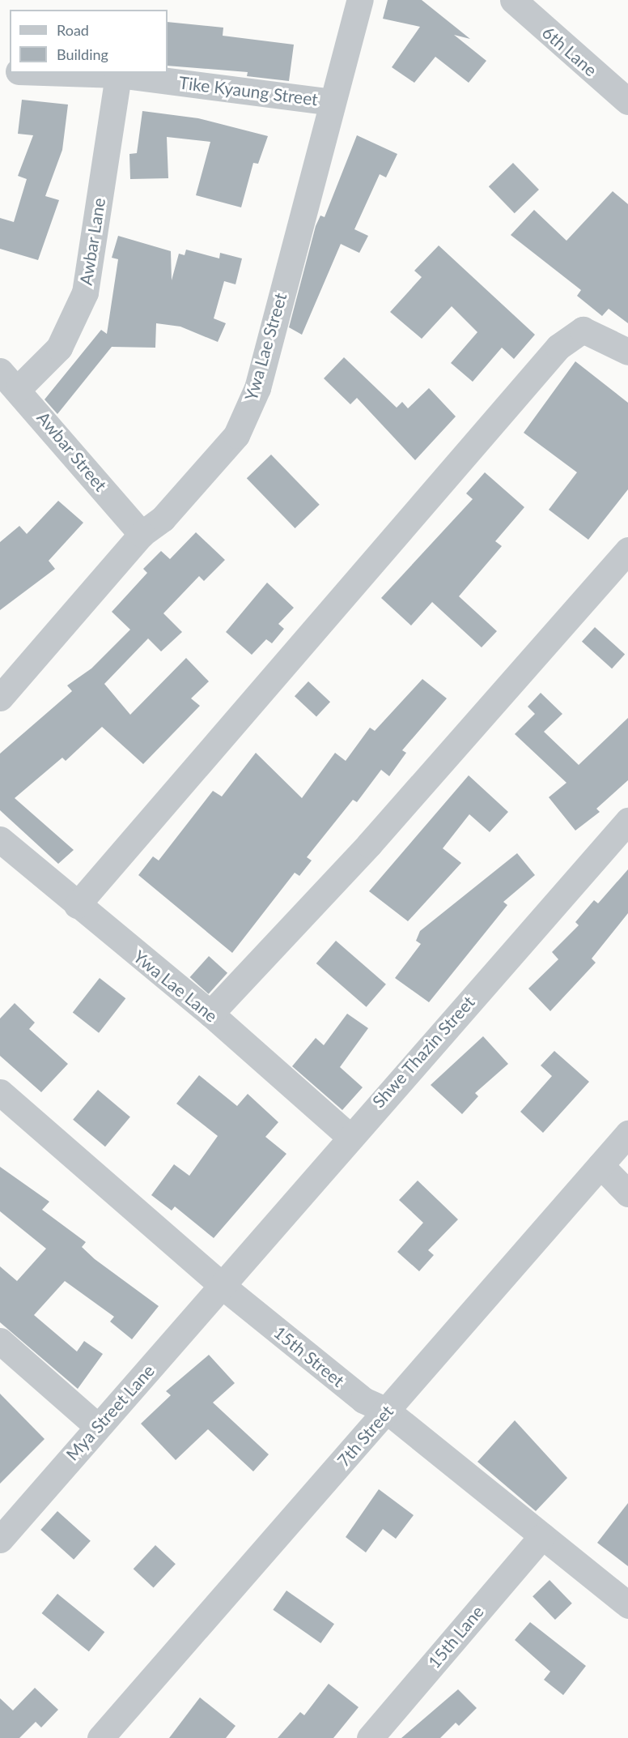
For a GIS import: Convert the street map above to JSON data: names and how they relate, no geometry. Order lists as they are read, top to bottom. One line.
{"streets":{"street":["6th Lane","Tike Kyaung Street","Awbar Lane","Ywa Lae Street","Awbar Street","Ywa Lae Lane","Shwe Thazin Street","15th Street","Mya Street Lane","7th Street","15th Lane"]},"crossings":[["Tike Kyaung Street","Awbar Lane"],["Tike Kyaung Street","Ywa Lae Street"],["Awbar Lane","Awbar Street"],["Ywa Lae Street","Awbar Street"],["Ywa Lae Lane","Shwe Thazin Street"],["Shwe Thazin Street","15th Street"],["Shwe Thazin Street","Mya Street Lane"],["15th Street","Mya Street Lane"],["15th Street","7th Street"],["15th Street","15th Lane"]],"legend":["Road","Building"]}
